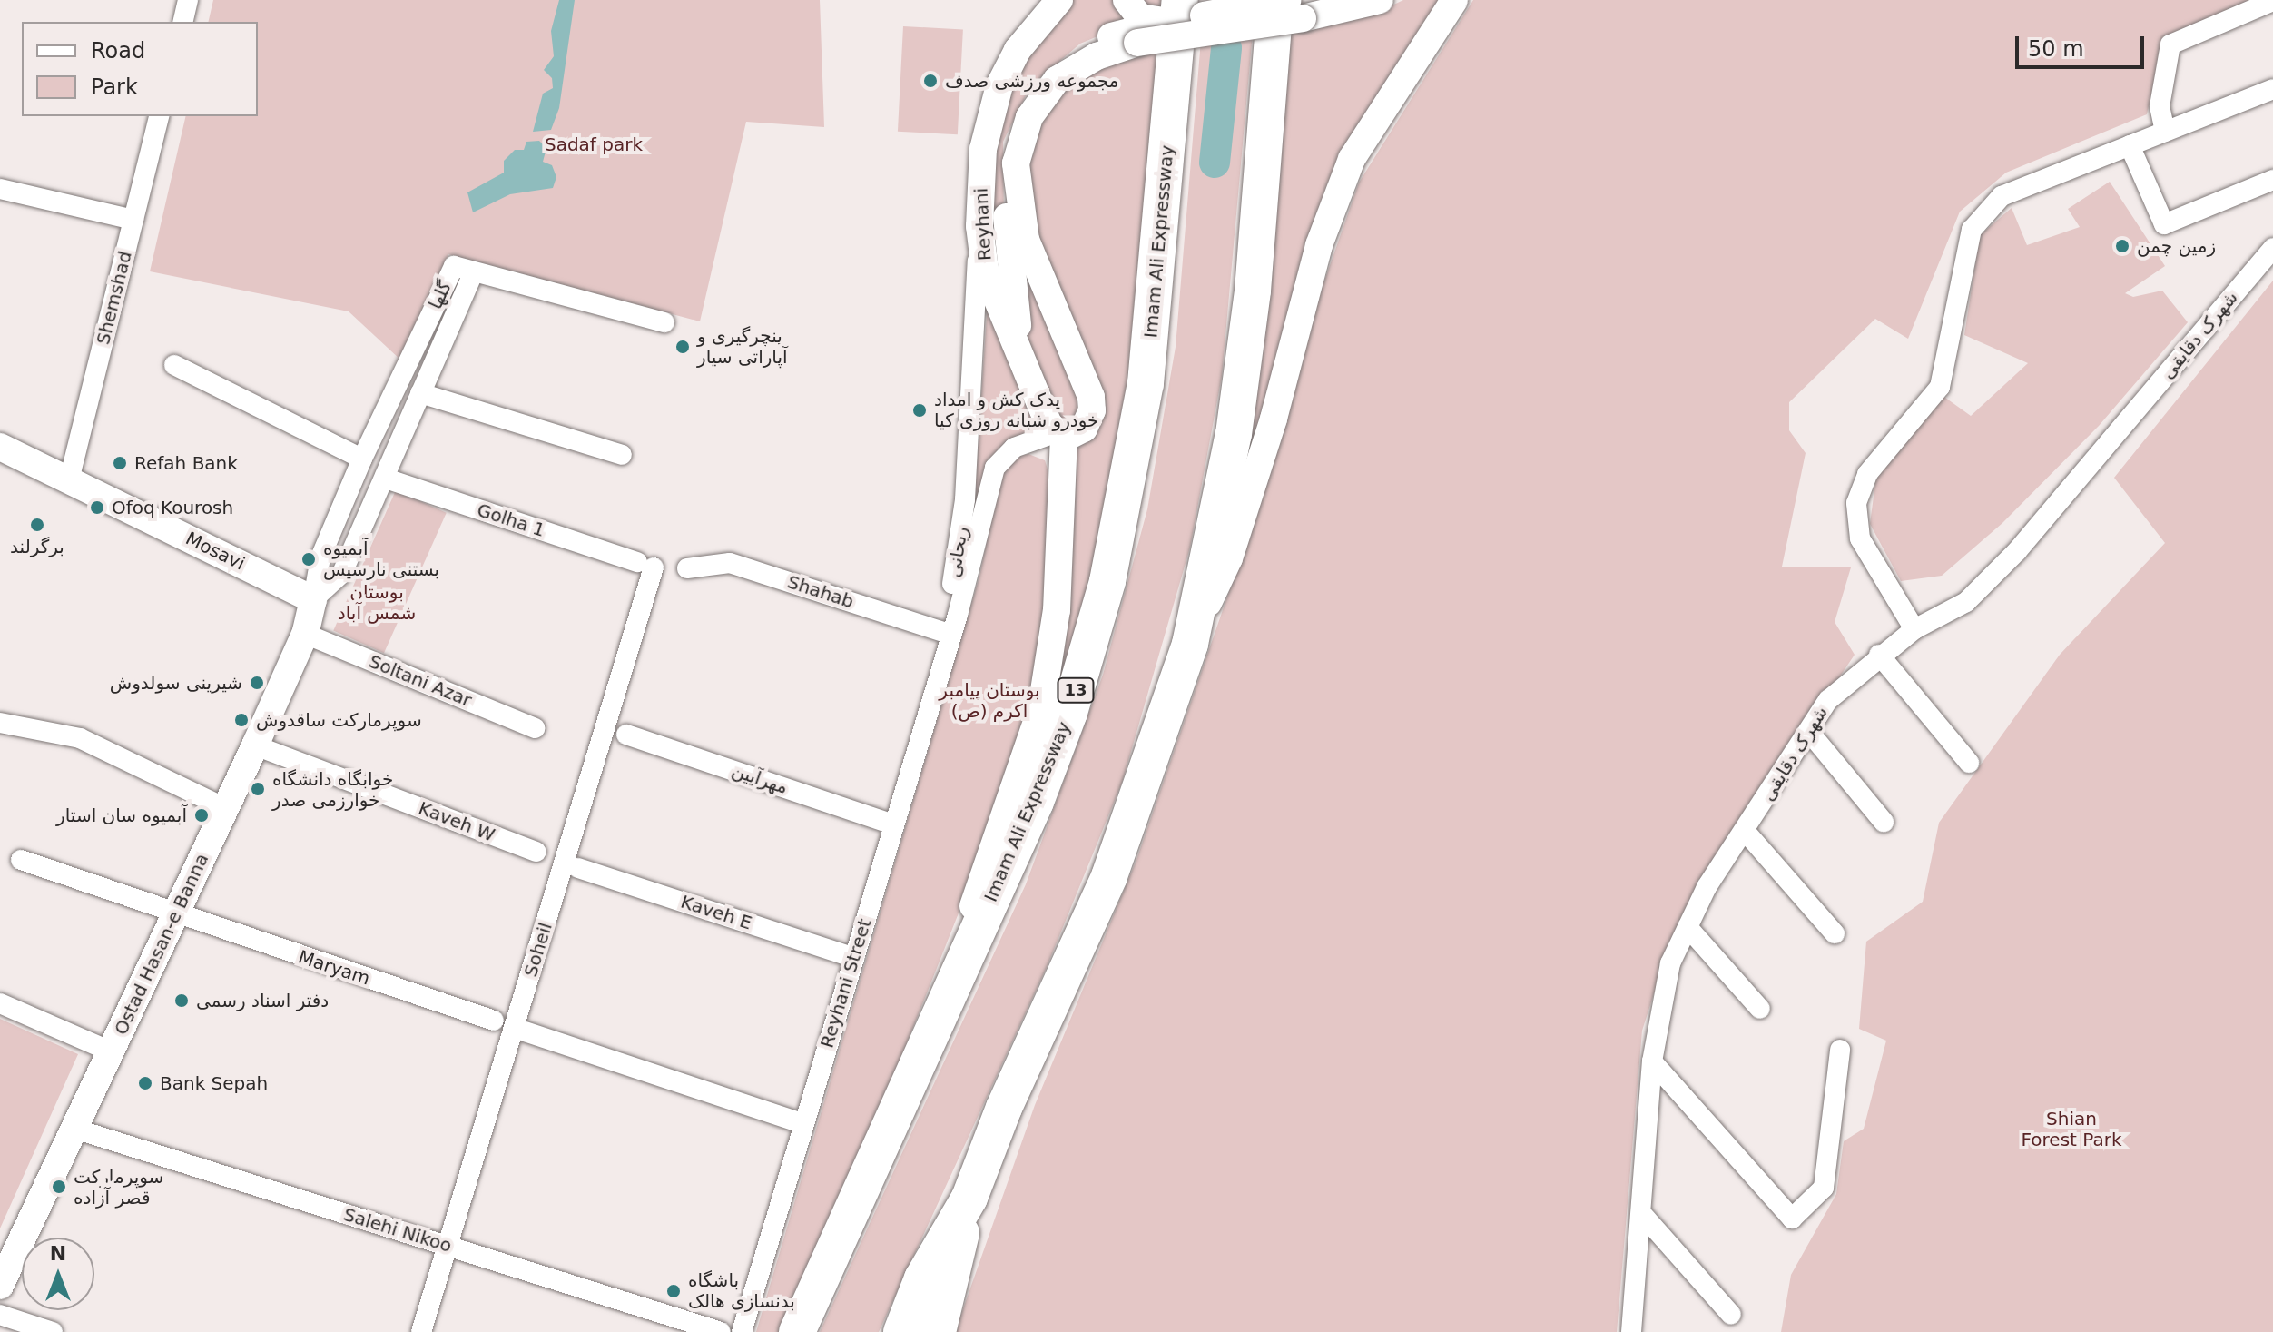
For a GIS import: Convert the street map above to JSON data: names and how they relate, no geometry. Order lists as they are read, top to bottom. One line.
{"streets":{"highway":["Imam Ali Expressway","13"],"main road":["Reyhani","Mosavi","ریحانی","Ostad Hasan-e Banna"],"street":["گلها","Shemshad","شهرک دقایقی","Golha 1","Shahab","Soltani Azar","مهرآیین","Kaveh W","Kaveh E","Soheil","Maryam","Reyhani Street","Salehi Nikoo"]},"crossings":[["Reyhani","ریحانی"],["گلها","Golha 1"],["گلها","Mosavi"],["گلها","Ostad Hasan-e Banna"],["Shemshad","Mosavi"],["Golha 1","Soheil"],["Mosavi","Ostad Hasan-e Banna"],["ریحانی","Shahab"],["ریحانی","Reyhani Street"],["Shahab","Reyhani Street"],["Soltani Azar","Ostad Hasan-e Banna"],["مهرآیین","Reyhani Street"],["Kaveh W","Ostad Hasan-e Banna"],["Kaveh E","Reyhani Street"],["Ostad Hasan-e Banna","Maryam"],["Ostad Hasan-e Banna","Salehi Nikoo"],["Soheil","Salehi Nikoo"]],"parks":["Sadaf park","بوستان شمس آباد","بوستان پیامبر اکرم (ص)","Shian Forest Park"],"places":["مجموعه ورزشی صدف","زمین چمن","پنچرگیری و آپاراتی سیار","یدک کش و امداد خودرو شبانه روزی کیا","Refah Bank","Ofoq Kourosh","برگرلند","آبمیوه بستنی نارسیس","شیرینی سولدوش","سوپرمارکت ساقدوش","خوابگاه دانشگاه خوارزمی صدر","آبمیوه سان استار","دفتر اسناد رسمی","Bank Sepah","سوپرمارکت قصر آزاده","باشگاه بدنسازی هالک"],"legend":["Road","Park"],"scale_bar":"50 m","north":"top"}
